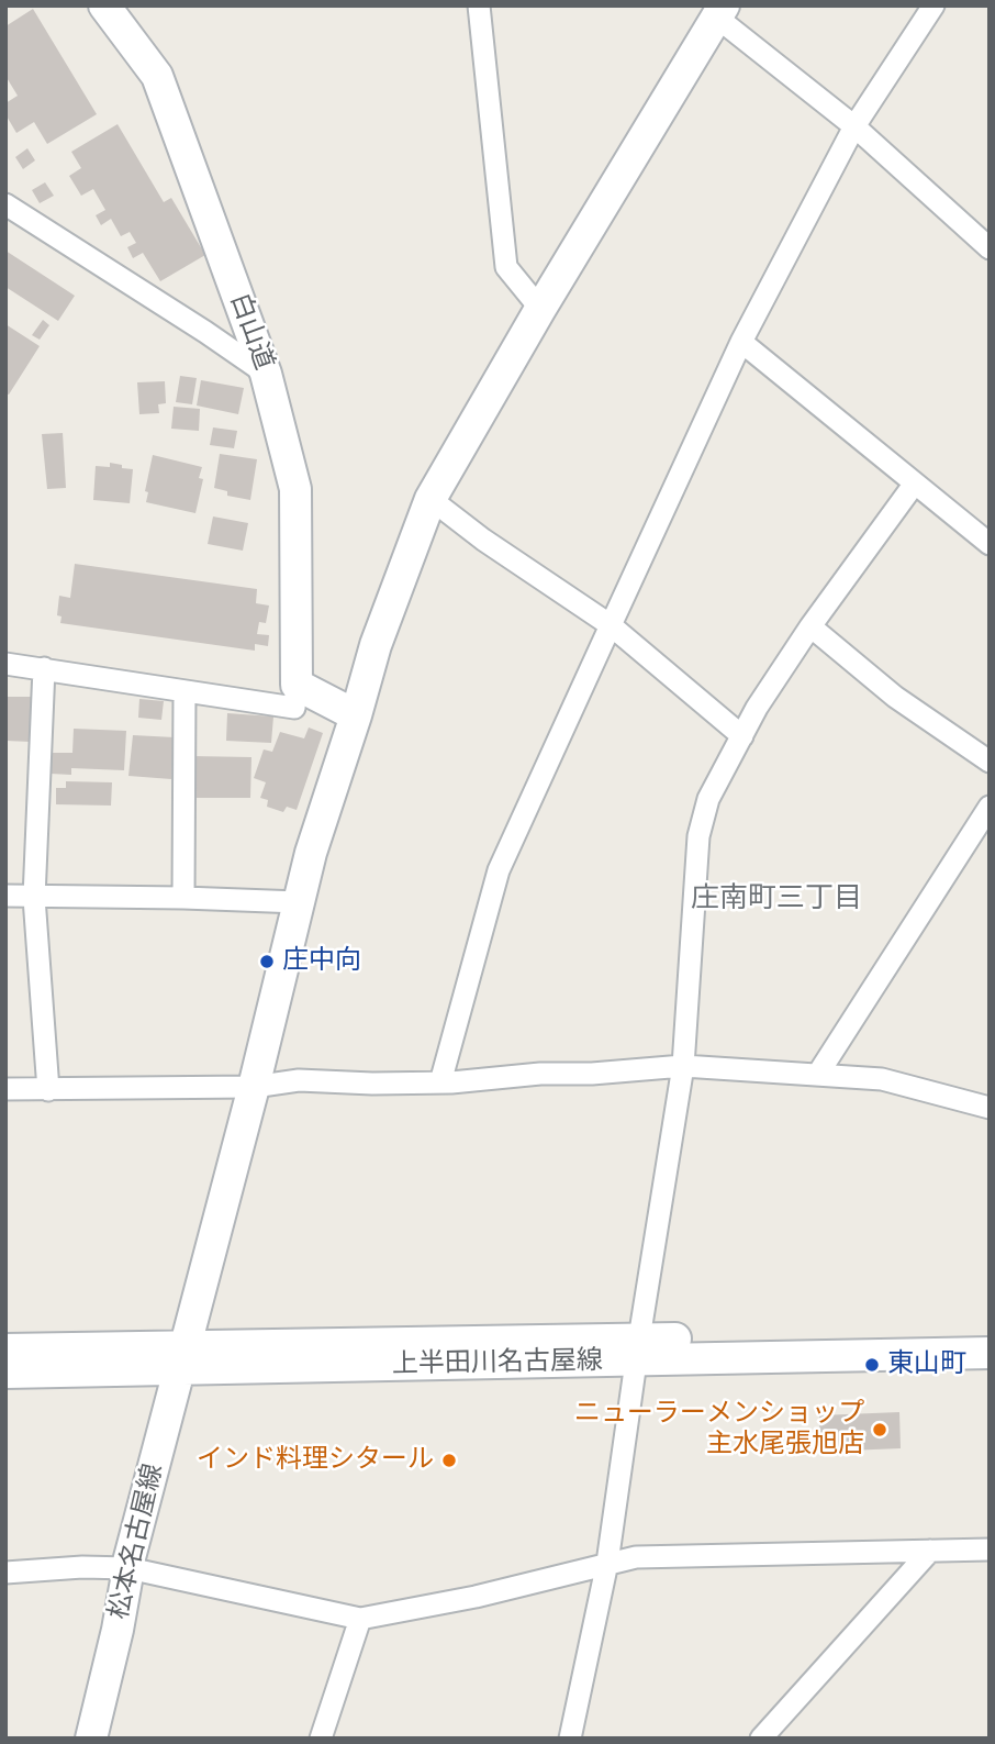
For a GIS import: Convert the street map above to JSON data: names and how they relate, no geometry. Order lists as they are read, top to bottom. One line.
{"streets":{"street":["白山道","上半田川名古屋線","松本名古屋線"]},"crossings":[["上半田川名古屋線","松本名古屋線"]],"districts":["庄南町三丁目"],"places":["庄中向","東山町","ニューラーメンショップ 主水尾張旭店","インド料理シタール"]}
